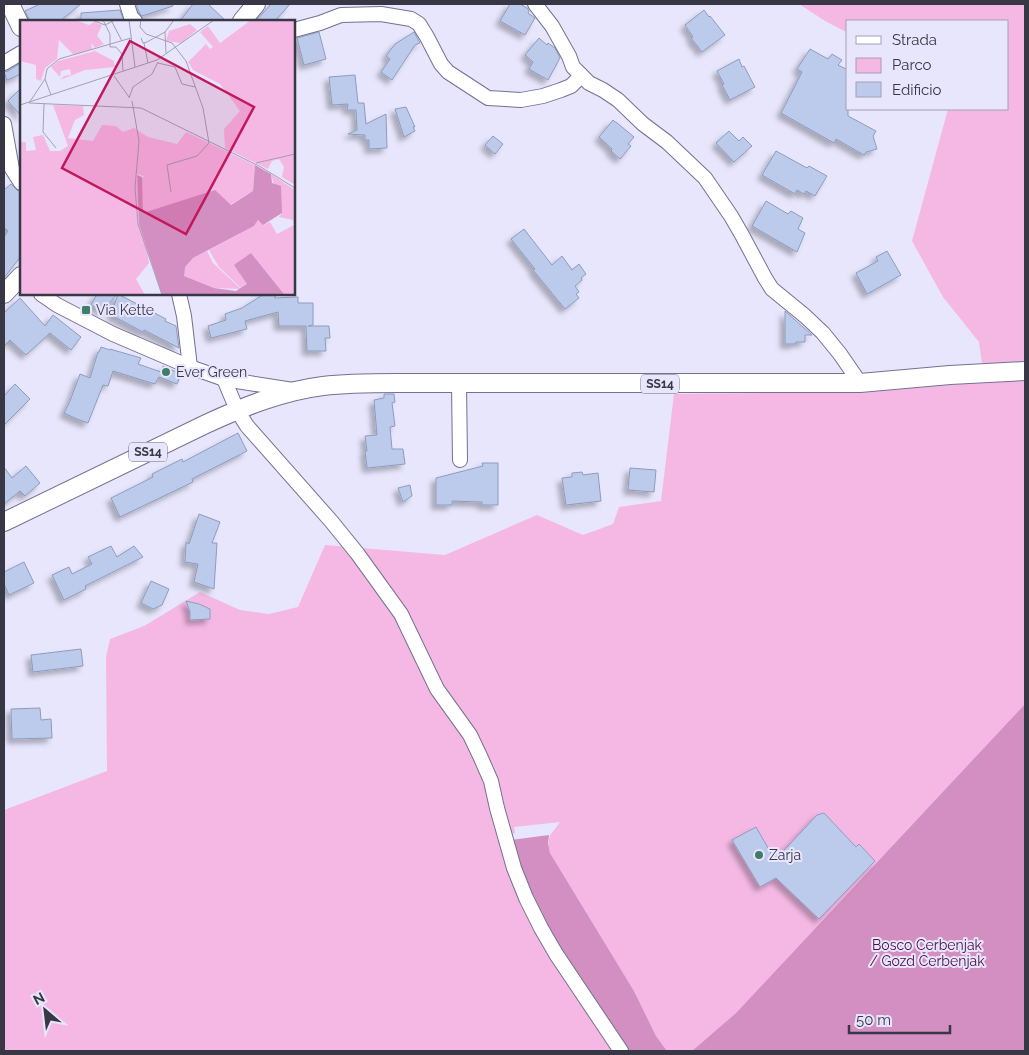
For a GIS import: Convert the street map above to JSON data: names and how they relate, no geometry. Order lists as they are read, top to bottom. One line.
{"streets":{"main road":["SS14"]},"parks":["Bosco Cerbenjak / Gozd Čerbenjak"],"places":{"transit":["Via Kette"],"other":["Ever Green","Zarja"]},"legend":["Strada","Parco","Edificio"],"scale_bar":"50 m","north":"top left"}
